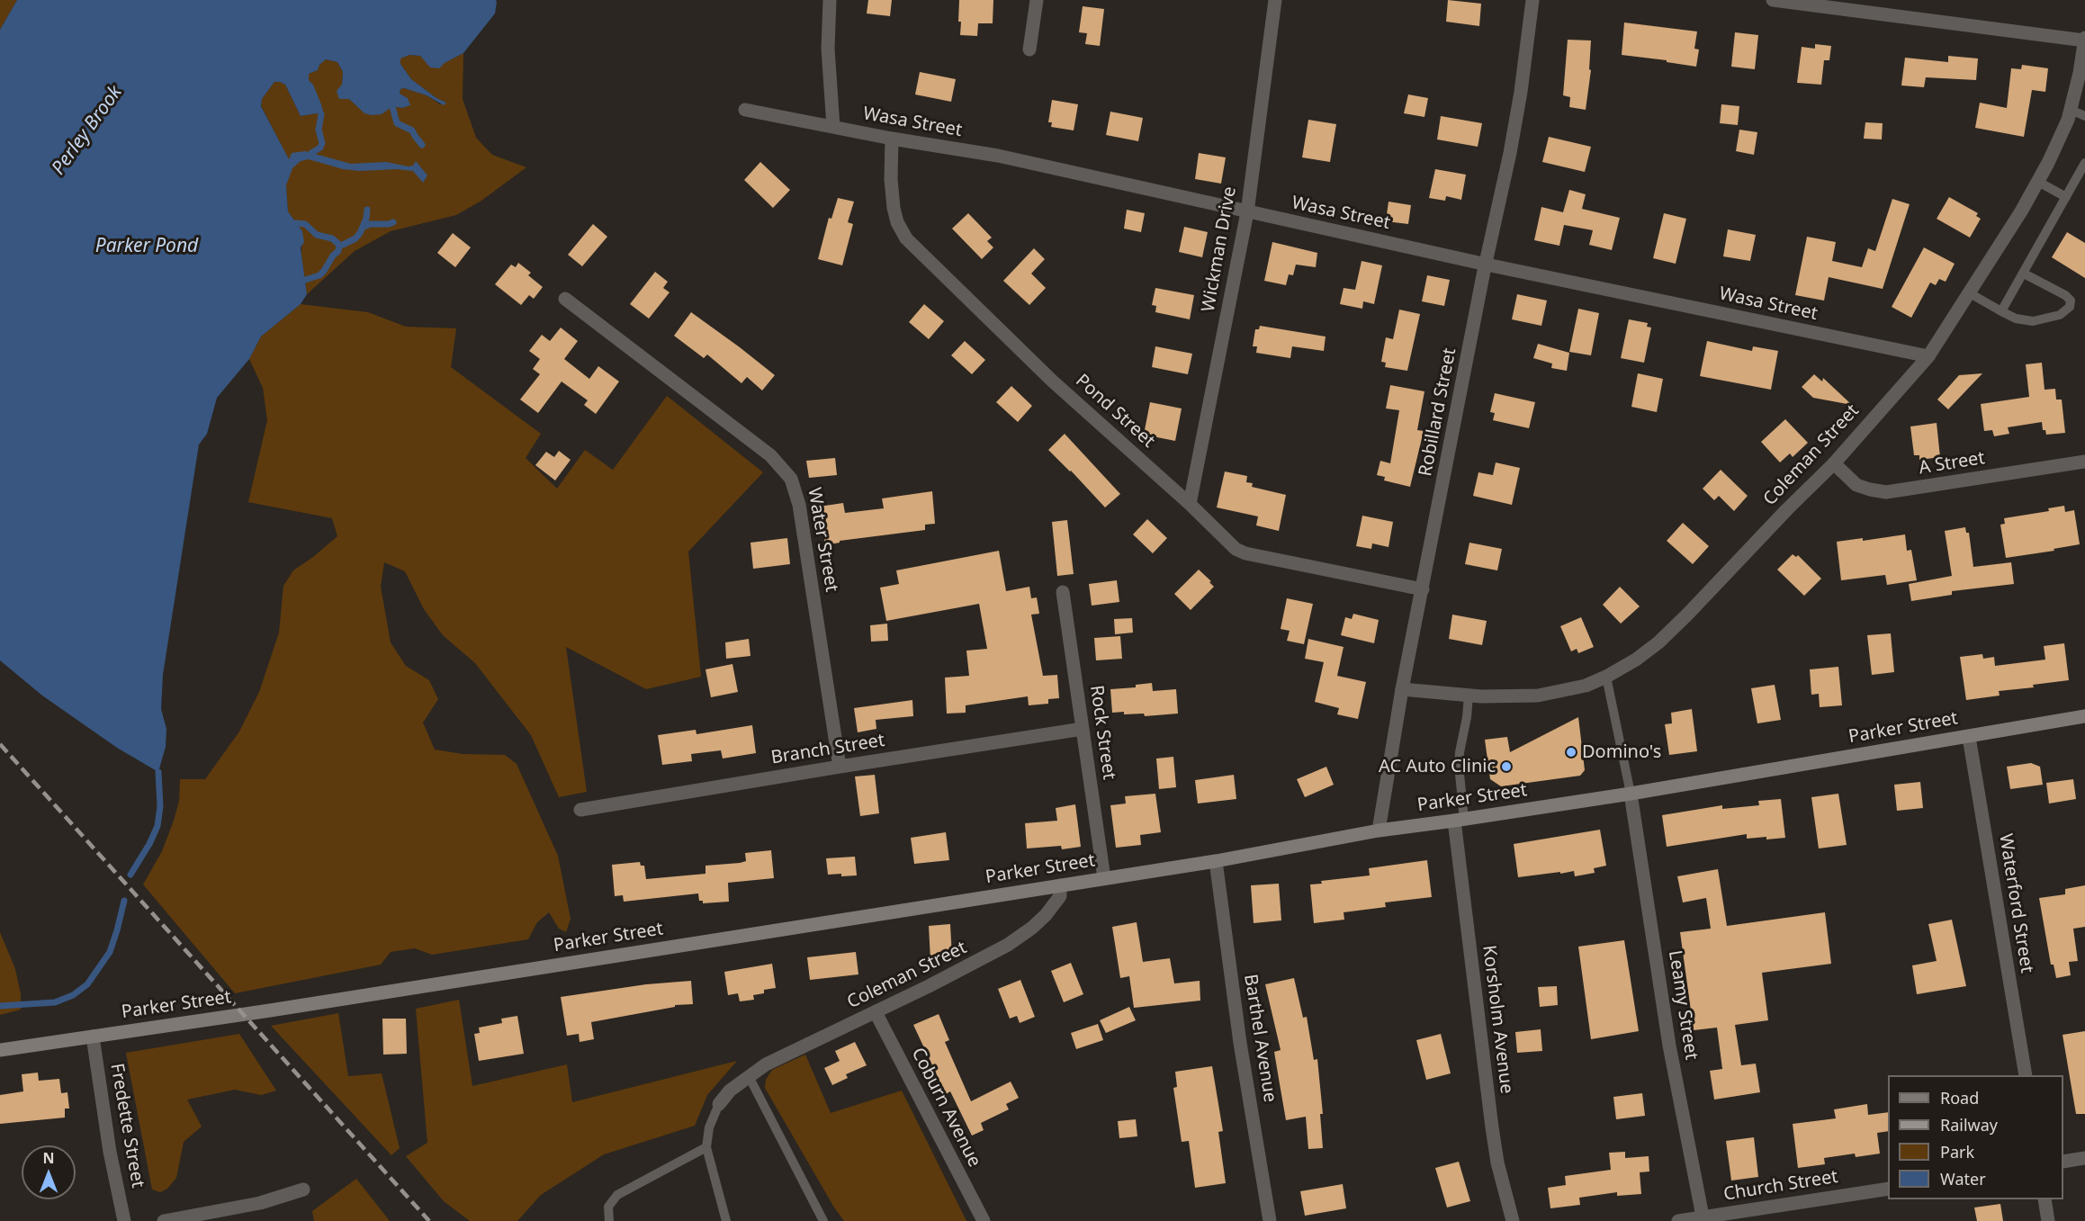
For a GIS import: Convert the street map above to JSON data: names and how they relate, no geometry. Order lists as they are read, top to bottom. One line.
{"streets":{"main road":["Parker Street"],"street":["Wasa Street","Wickman Drive","Pond Street","Robillard Street","Coleman Street","A Street","Water Street","Rock Street","Branch Street","Waterford Street","Leamy Street","Korsholm Avenue","Barthel Avenue","Coburn Avenue","Fredette Street","Church Street"]},"crossings":[["Wasa Street","Wickman Drive"],["Wasa Street","Pond Street"],["Wasa Street","Robillard Street"],["Wasa Street","Coleman Street"],["Wickman Drive","Pond Street"],["Pond Street","Robillard Street"],["Robillard Street","Coleman Street"],["Robillard Street","Parker Street"],["Coleman Street","A Street"],["Coleman Street","Parker Street"],["Coleman Street","Coburn Avenue"],["Water Street","Branch Street"],["Parker Street","Rock Street"],["Parker Street","Waterford Street"],["Parker Street","Leamy Street"],["Parker Street","Korsholm Avenue"],["Parker Street","Barthel Avenue"],["Parker Street","Fredette Street"],["Rock Street","Branch Street"],["Leamy Street","Church Street"]],"water":["Perley Brook","Parker Pond"],"places":["Domino's","AC Auto Clinic"],"legend":["Road","Railway","Park","Water"],"north":"top"}
